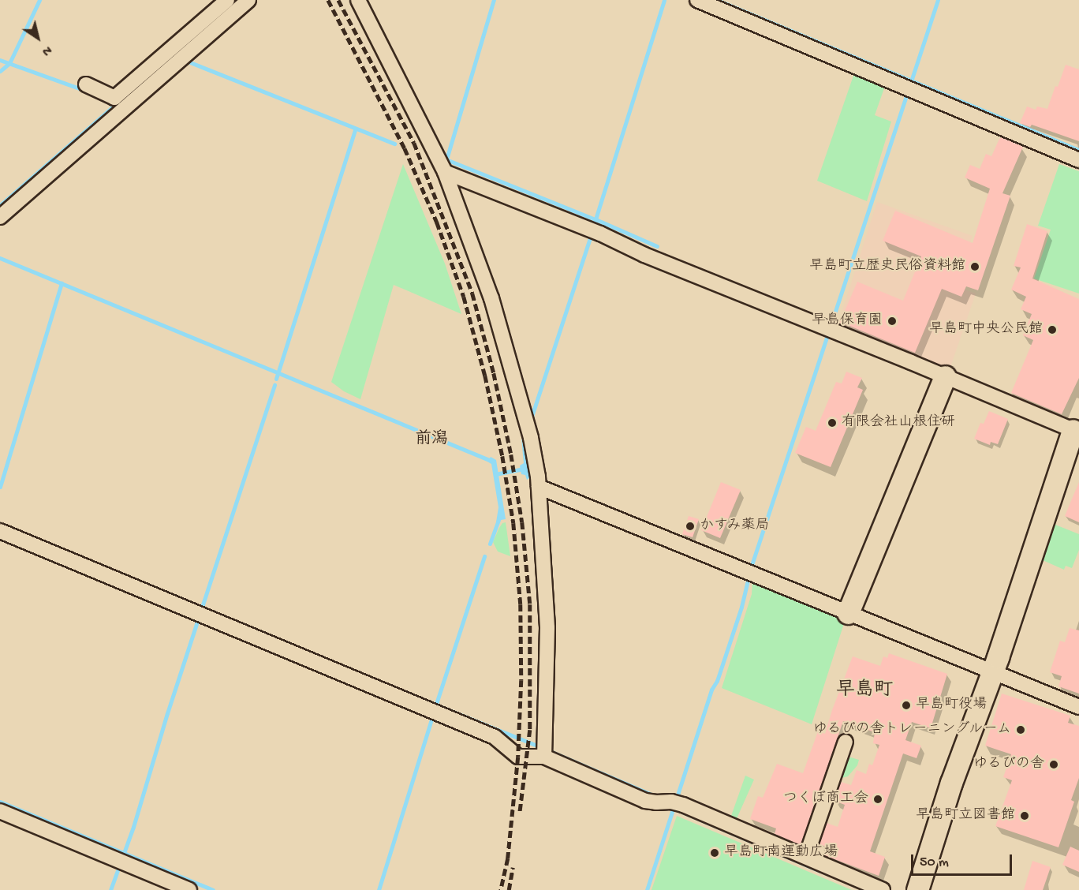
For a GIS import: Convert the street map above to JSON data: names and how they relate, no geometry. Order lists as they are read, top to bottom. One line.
{"districts":["前潟","早島町"],"places":["早島町立歴史民俗資料館","早島保育園","早島町中央公民館","有限会社山根住研","かすみ薬局","早島町役場","ゆるびの舎トレーニングルーム","ゆるびの舎","つくぼ商工会","早島町立図書館","早島町南運動広場"],"scale_bar":"50 m","north":"bottom right"}
